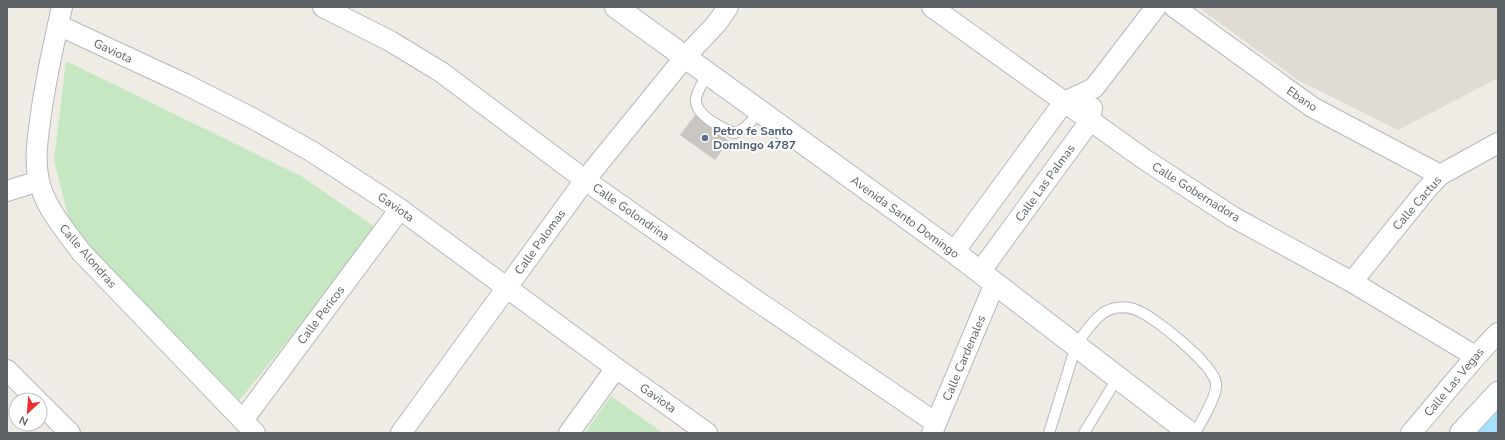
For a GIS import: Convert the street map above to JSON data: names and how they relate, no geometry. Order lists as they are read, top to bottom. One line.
{"streets":{"main road":["Avenida Santo Domingo"],"street":["Gaviota","Ebano","Calle Las Palmas","Calle Gobernadora","Calle Cactus","Calle Golondrina","Calle Palomas","Calle Alondras","Calle Pericos","Calle Cardenales","Calle Las Vegas"]},"crossings":[["Gaviota","Calle Palomas"],["Gaviota","Calle Alondras"],["Gaviota","Calle Pericos"],["Ebano","Calle Cactus"],["Calle Las Palmas","Calle Gobernadora"],["Calle Las Palmas","Avenida Santo Domingo"],["Calle Las Palmas","Calle Cardenales"],["Calle Gobernadora","Calle Cactus"],["Calle Gobernadora","Calle Las Vegas"],["Calle Golondrina","Calle Palomas"],["Calle Golondrina","Calle Cardenales"],["Avenida Santo Domingo","Calle Palomas"],["Avenida Santo Domingo","Calle Cardenales"],["Calle Alondras","Calle Pericos"]],"places":["Petro fe Santo Domingo 4787"],"north":"bottom left"}
